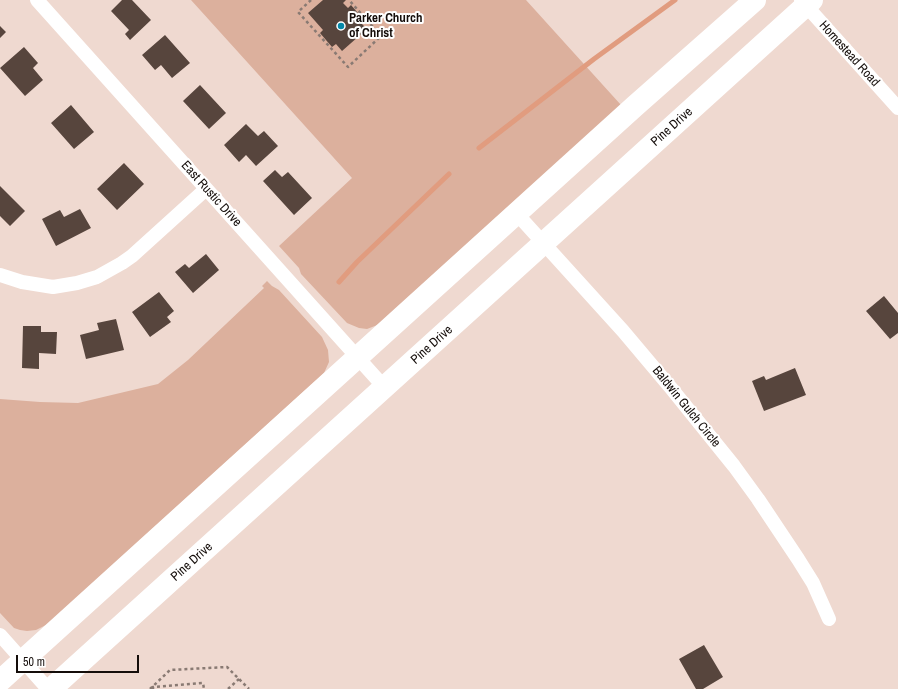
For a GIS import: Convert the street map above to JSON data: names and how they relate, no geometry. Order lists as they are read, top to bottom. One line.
{"streets":{"main road":["Pine Drive"],"street":["Homestead Road","East Rustic Drive","Baldwin Gulch Circle"]},"crossings":[["Homestead Road","Pine Drive"],["Pine Drive","East Rustic Drive"],["Pine Drive","Baldwin Gulch Circle"]],"places":["Parker Church of Christ"],"scale_bar":"50 m"}
